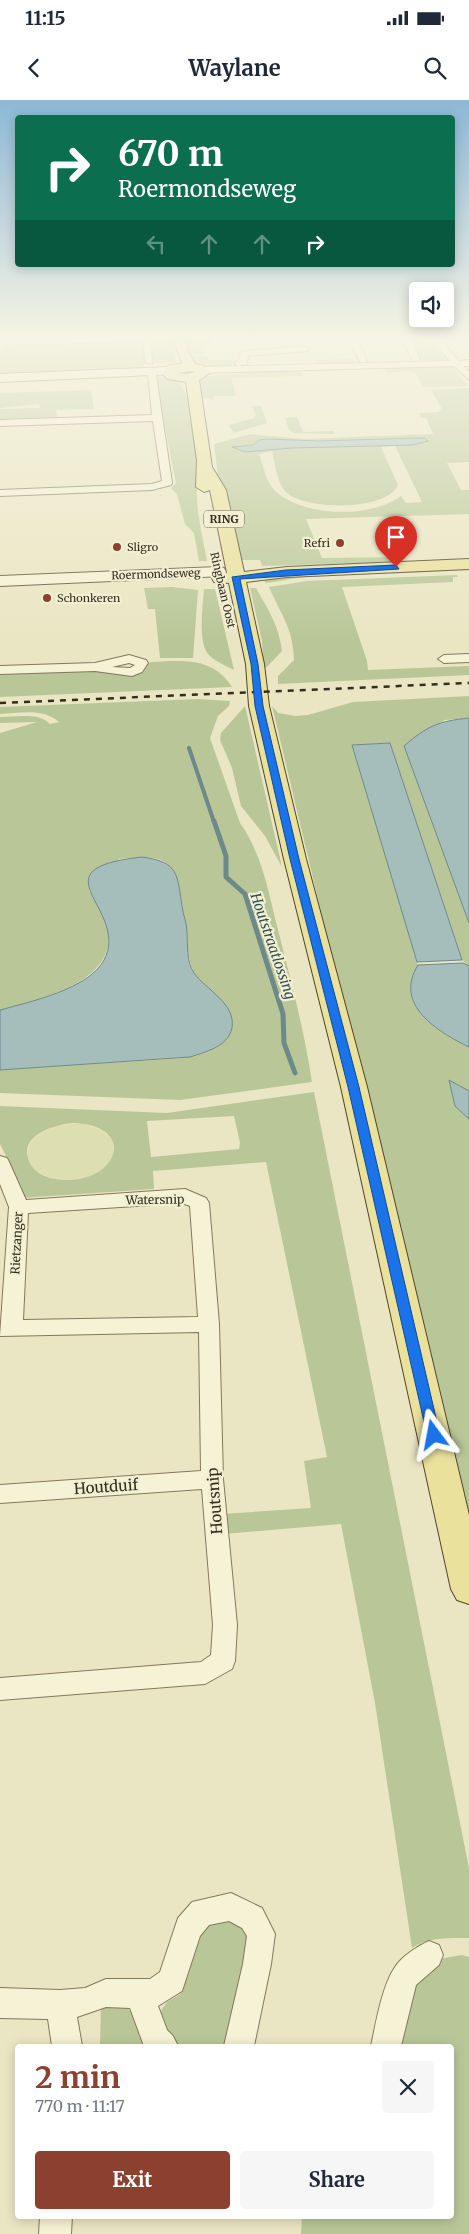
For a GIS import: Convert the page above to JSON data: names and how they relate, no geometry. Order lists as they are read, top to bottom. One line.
{"streets":{"main road":["RING","Roermondseweg","Ringbaan Oost"],"street":["Watersnip","Rietzanger","Houtduif","Houtsnip"]},"crossings":[["Roermondseweg","Ringbaan Oost"],["Watersnip","Rietzanger"],["Watersnip","Houtsnip"],["Houtduif","Houtsnip"]],"water":["Houtstraatlossing"],"places":["Refri","Sligro","Schonkeren"],"page":{"status":"11:15","header":"Waylane","turn":["670 m","Roermondseweg"],"heading":["2 min","770 m · 11:17"],"buttons":["Exit","Share"]}}
